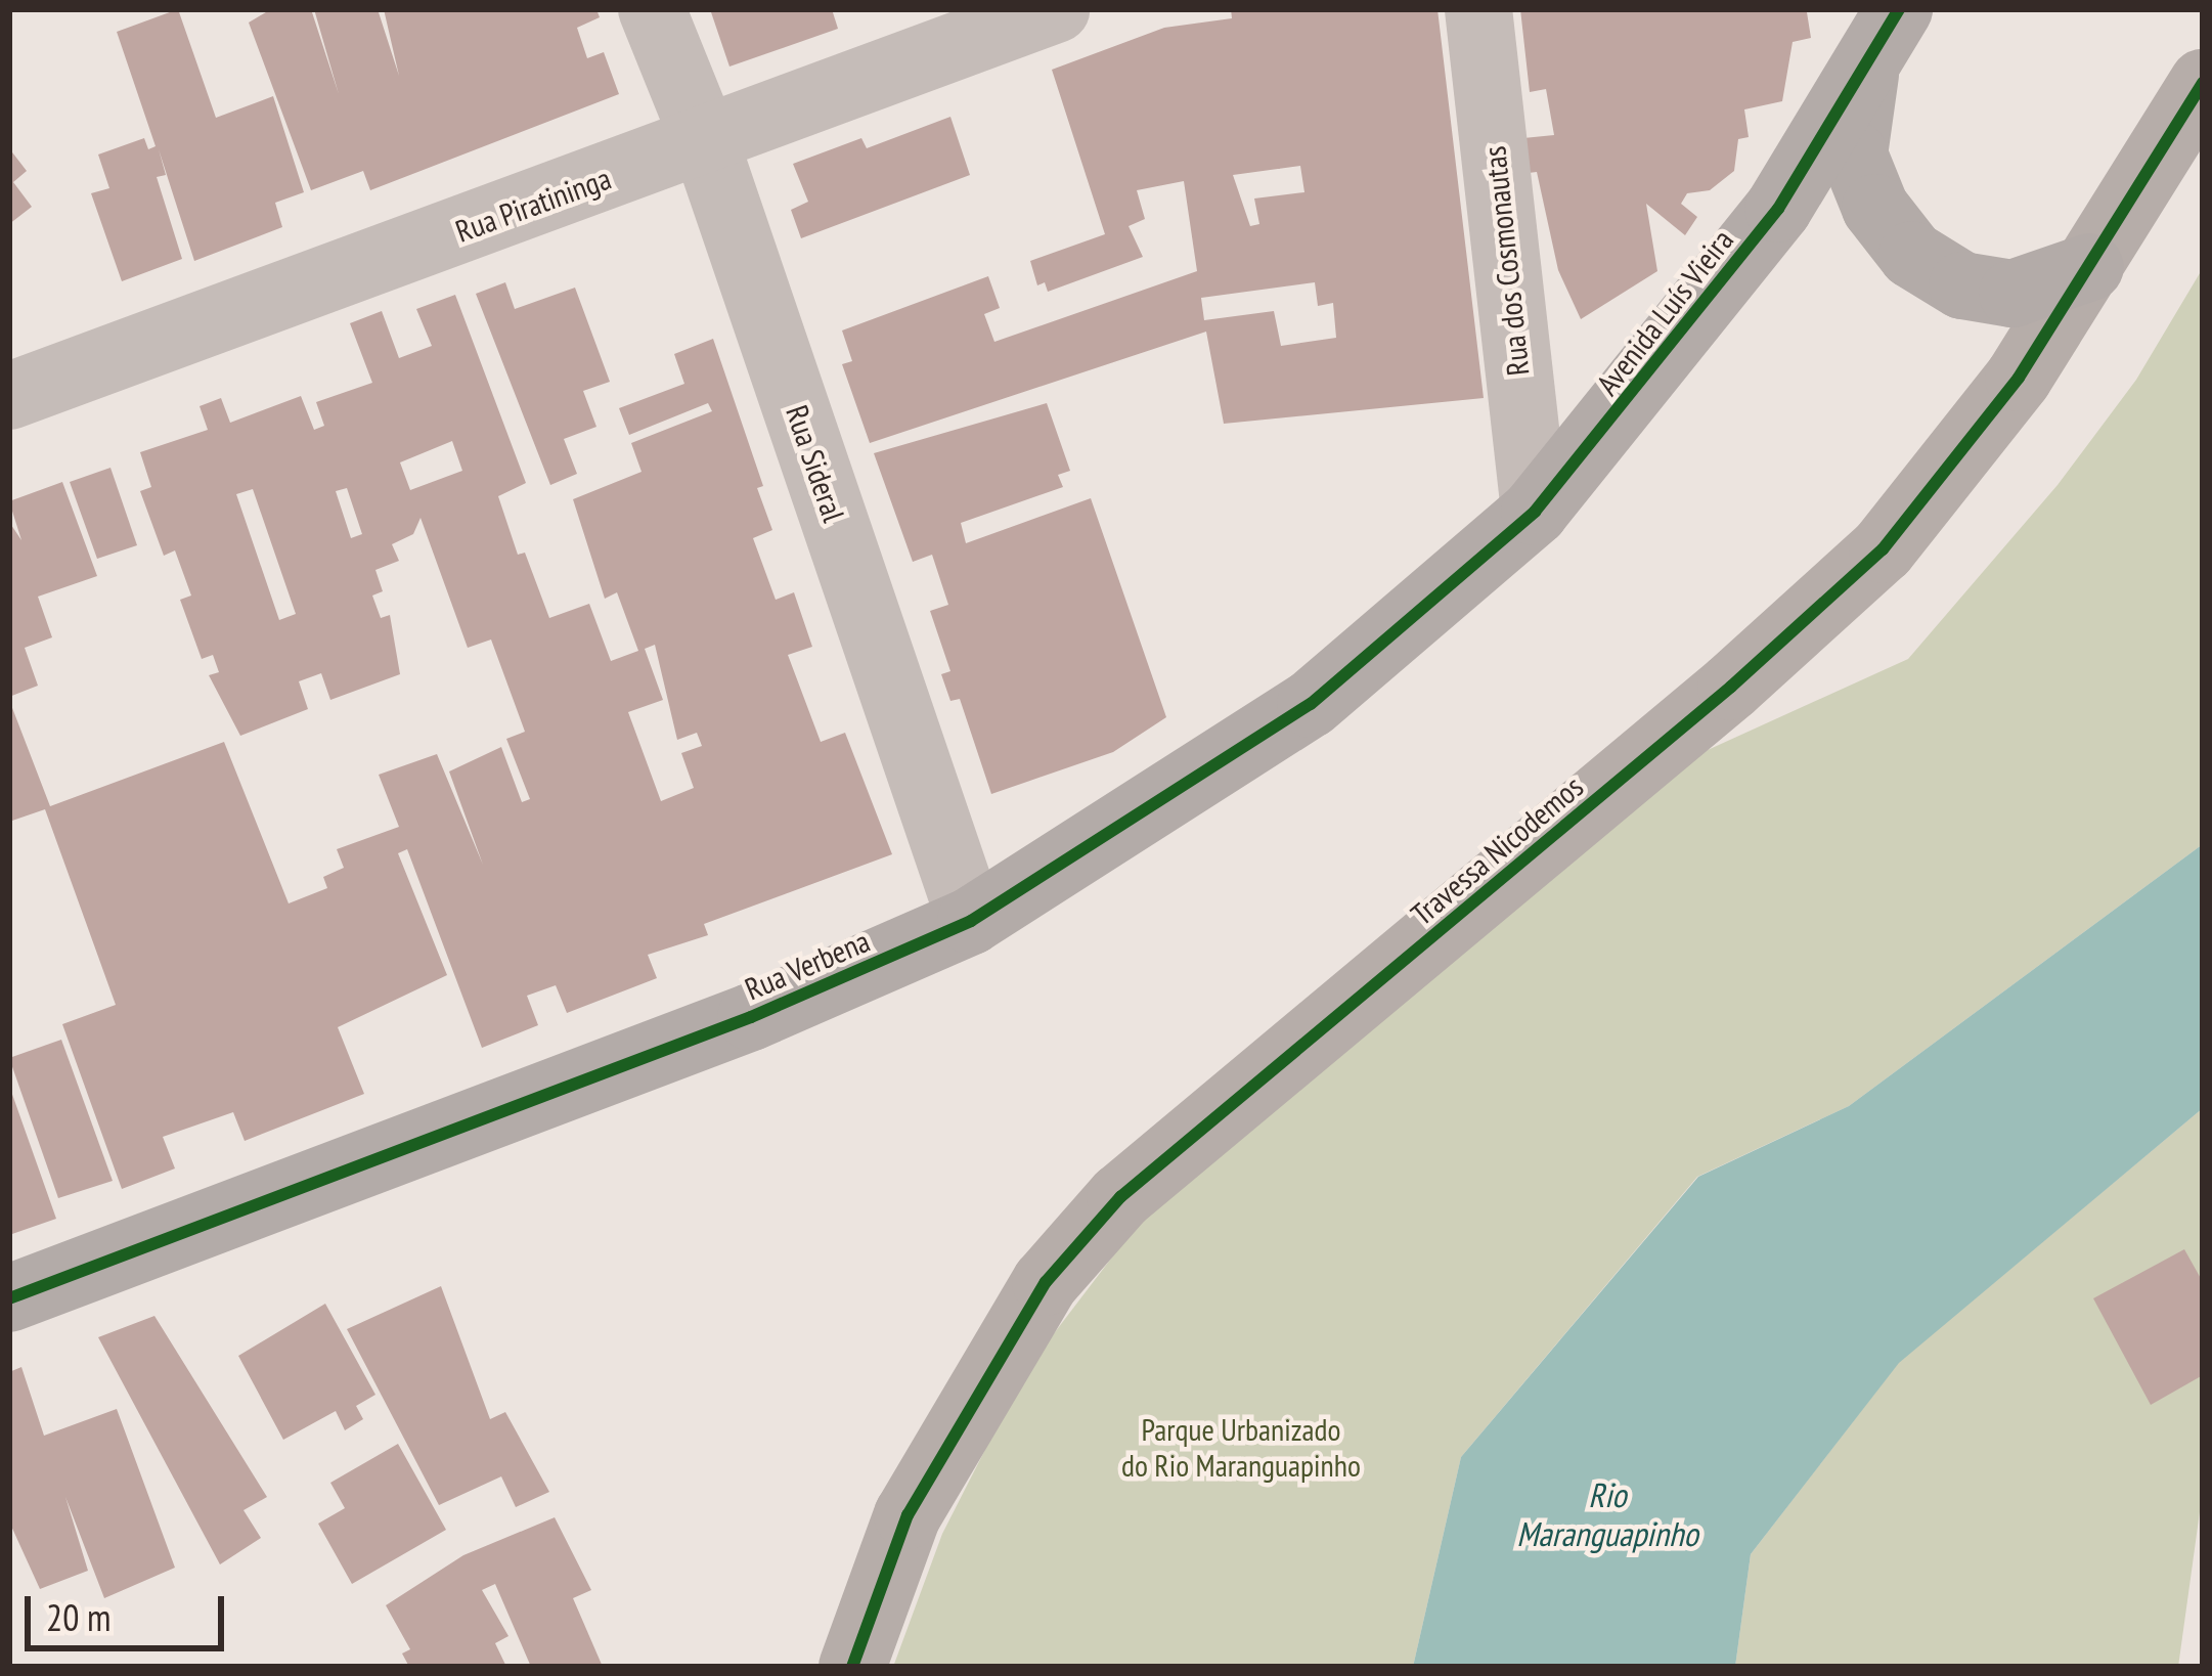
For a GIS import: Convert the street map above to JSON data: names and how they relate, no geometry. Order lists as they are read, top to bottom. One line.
{"streets":{"main road":["Avenida Luís Vieira","Travessa Nicodemos","Rua Verbena"],"street":["Rua Piratininga","Rua dos Cosmonautas","Rua Sideral"]},"crossings":[["Rua Piratininga","Rua Sideral"],["Rua dos Cosmonautas","Avenida Luís Vieira"],["Rua dos Cosmonautas","Rua Verbena"],["Avenida Luís Vieira","Rua Verbena"],["Rua Sideral","Rua Verbena"]],"water":["Rio Maranguapinho"],"parks":["Parque Urbanizado do Rio Maranguapinho"],"scale_bar":"20 m"}
